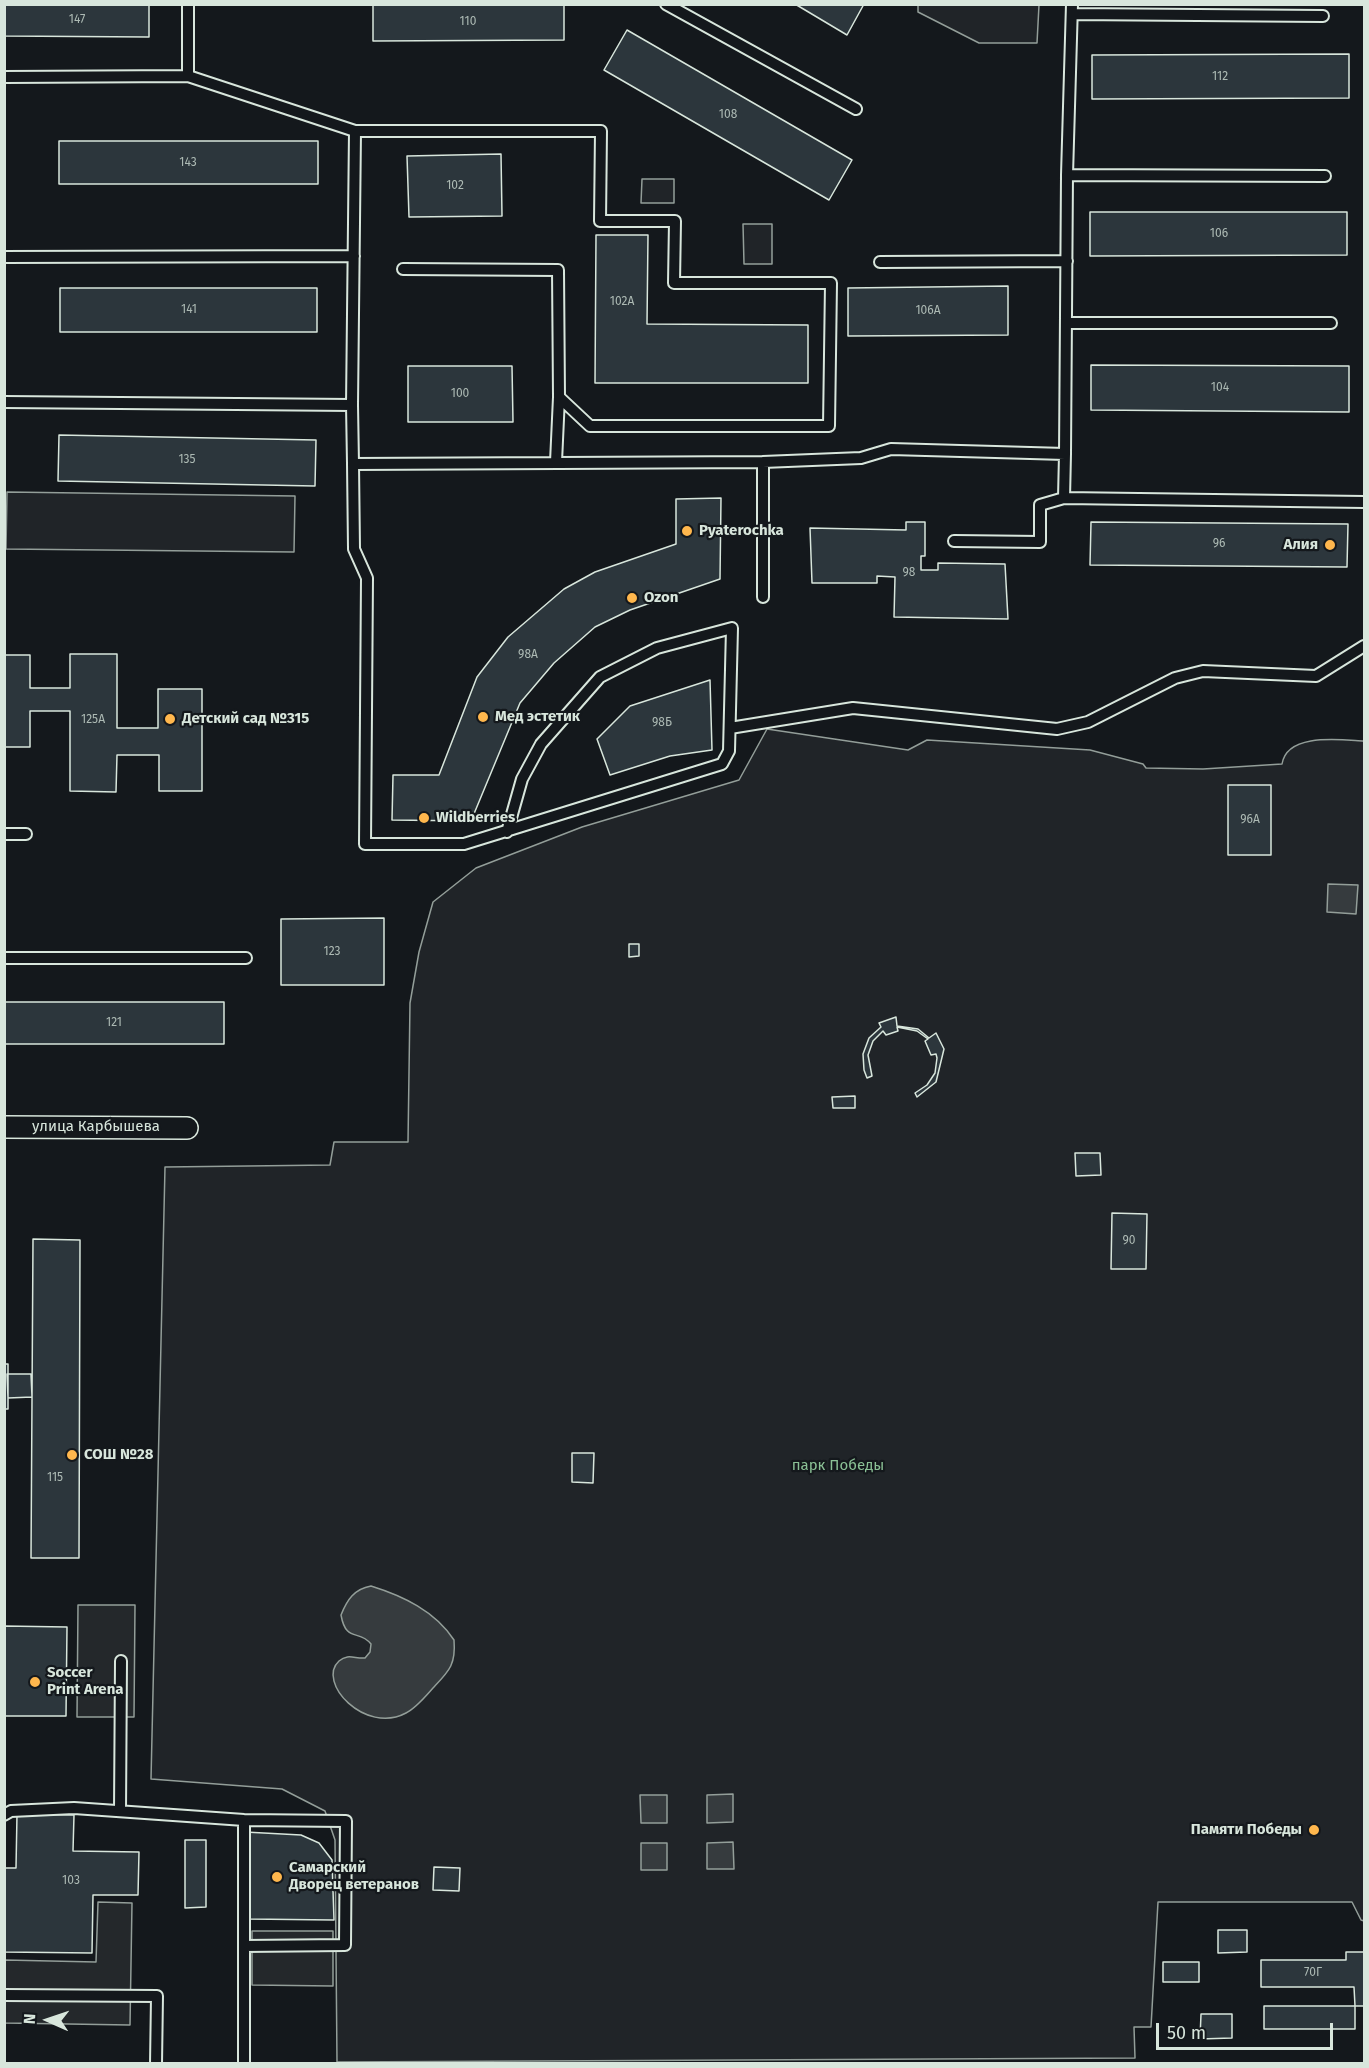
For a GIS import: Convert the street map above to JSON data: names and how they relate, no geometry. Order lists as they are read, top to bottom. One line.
{"streets":{"street":["улица Карбышева"]},"parks":["парк Победы"],"places":["Pyaterochka","Алия","Ozon","Мед эстетик","Детский сад №315","Wildberries","СОШ №28","Soccer Print Arena","Памяти Победы","Самарский Дворец ветеранов"],"house_numbers":["147","110","112","108","143","102","106","102А","141","106А","104","100","135","96","98","98А","125А","98Б","96А","123","121","90","115","103","70Г"],"scale_bar":"50 m","north":"left"}
